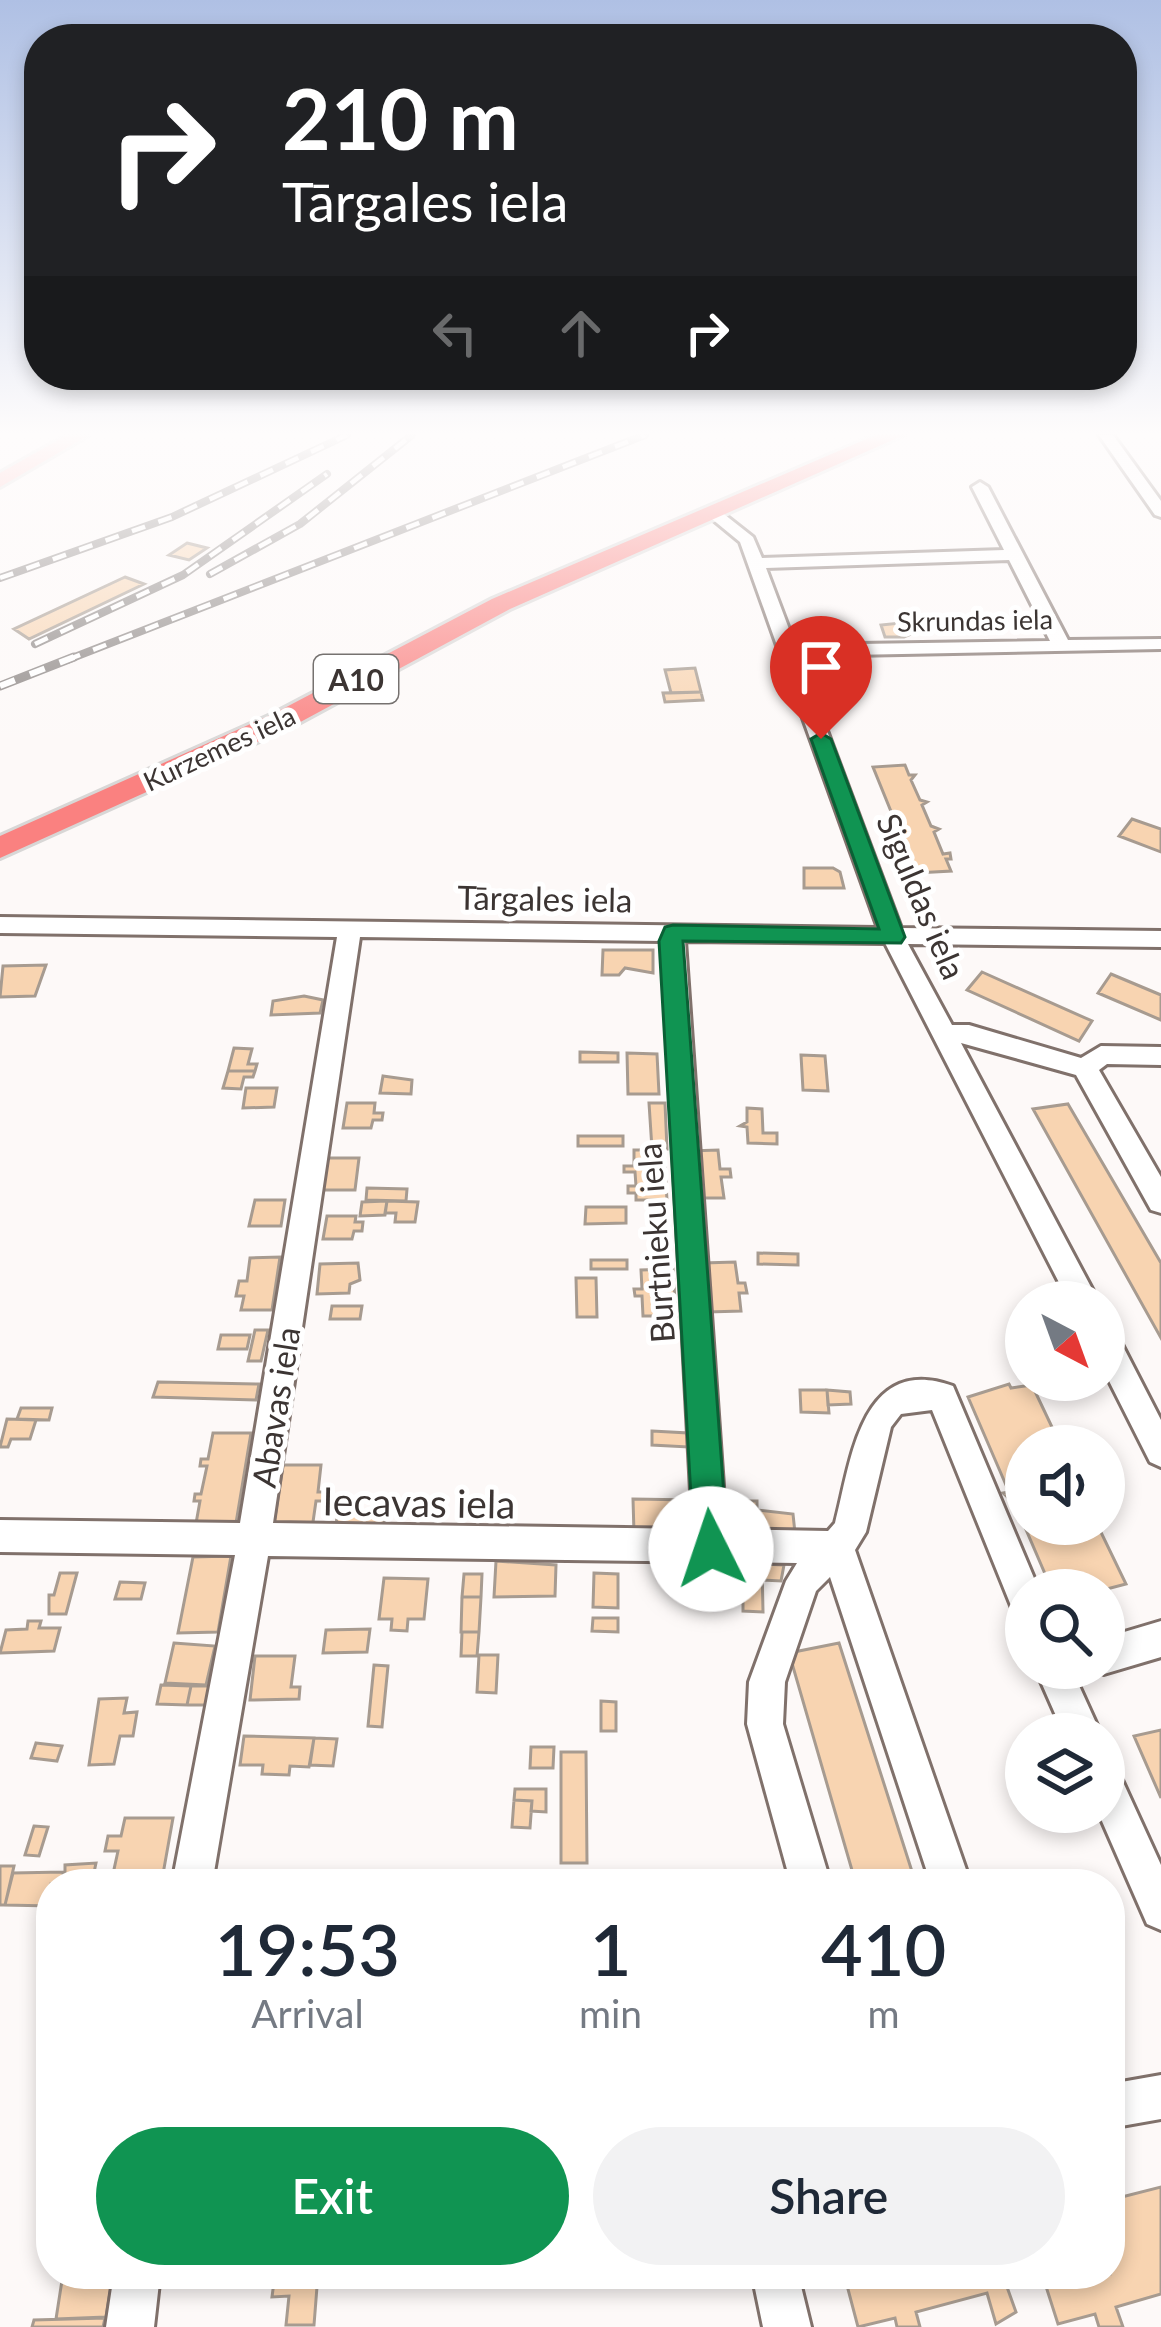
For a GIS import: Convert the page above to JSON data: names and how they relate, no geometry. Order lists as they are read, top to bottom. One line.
{"streets":{"highway":["A10","Kurzemes iela"],"street":["Skrundas iela","Siguldas iela","Tārgales iela","Burtnieku iela","Abavas iela","Iecavas iela"]},"crossings":[["Skrundas iela","Siguldas iela"],["Siguldas iela","Tārgales iela"],["Tārgales iela","Burtnieku iela"],["Tārgales iela","Abavas iela"],["Burtnieku iela","Iecavas iela"],["Abavas iela","Iecavas iela"]],"north":"bottom right","page":{"turn":["210 m","Tārgales iela"],"eta":["19:53","Arrival","1","min","410","m"],"buttons":["Exit","Share"]}}
